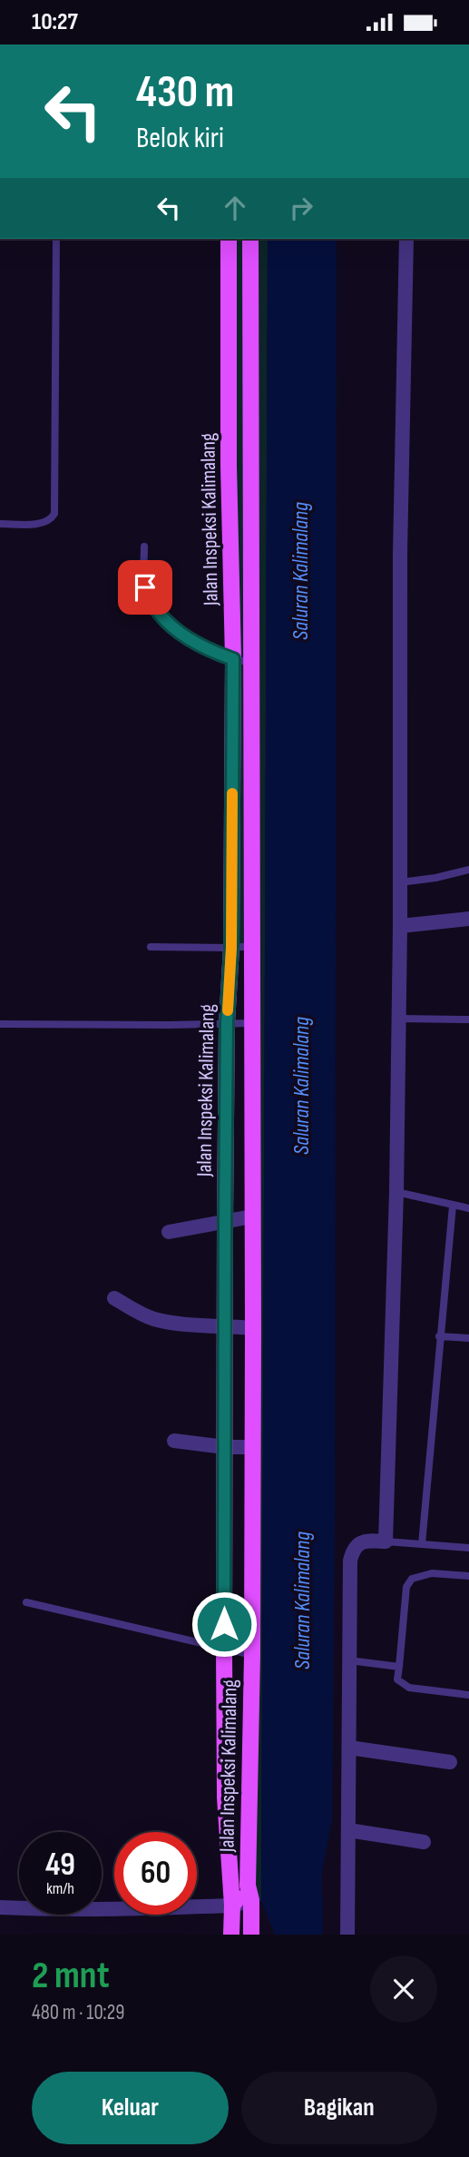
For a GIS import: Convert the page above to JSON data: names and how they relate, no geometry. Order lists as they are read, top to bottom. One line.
{"streets":{"main road":["Jalan Inspeksi Kalimalang"]},"water":["Saluran Kalimalang"],"page":{"status":"10:27","turn":["430 m","Belok kiri"],"speed":"49 km/h","limit":"60","heading":["2 mnt","480 m · 10:29"],"buttons":["Keluar","Bagikan"]}}
